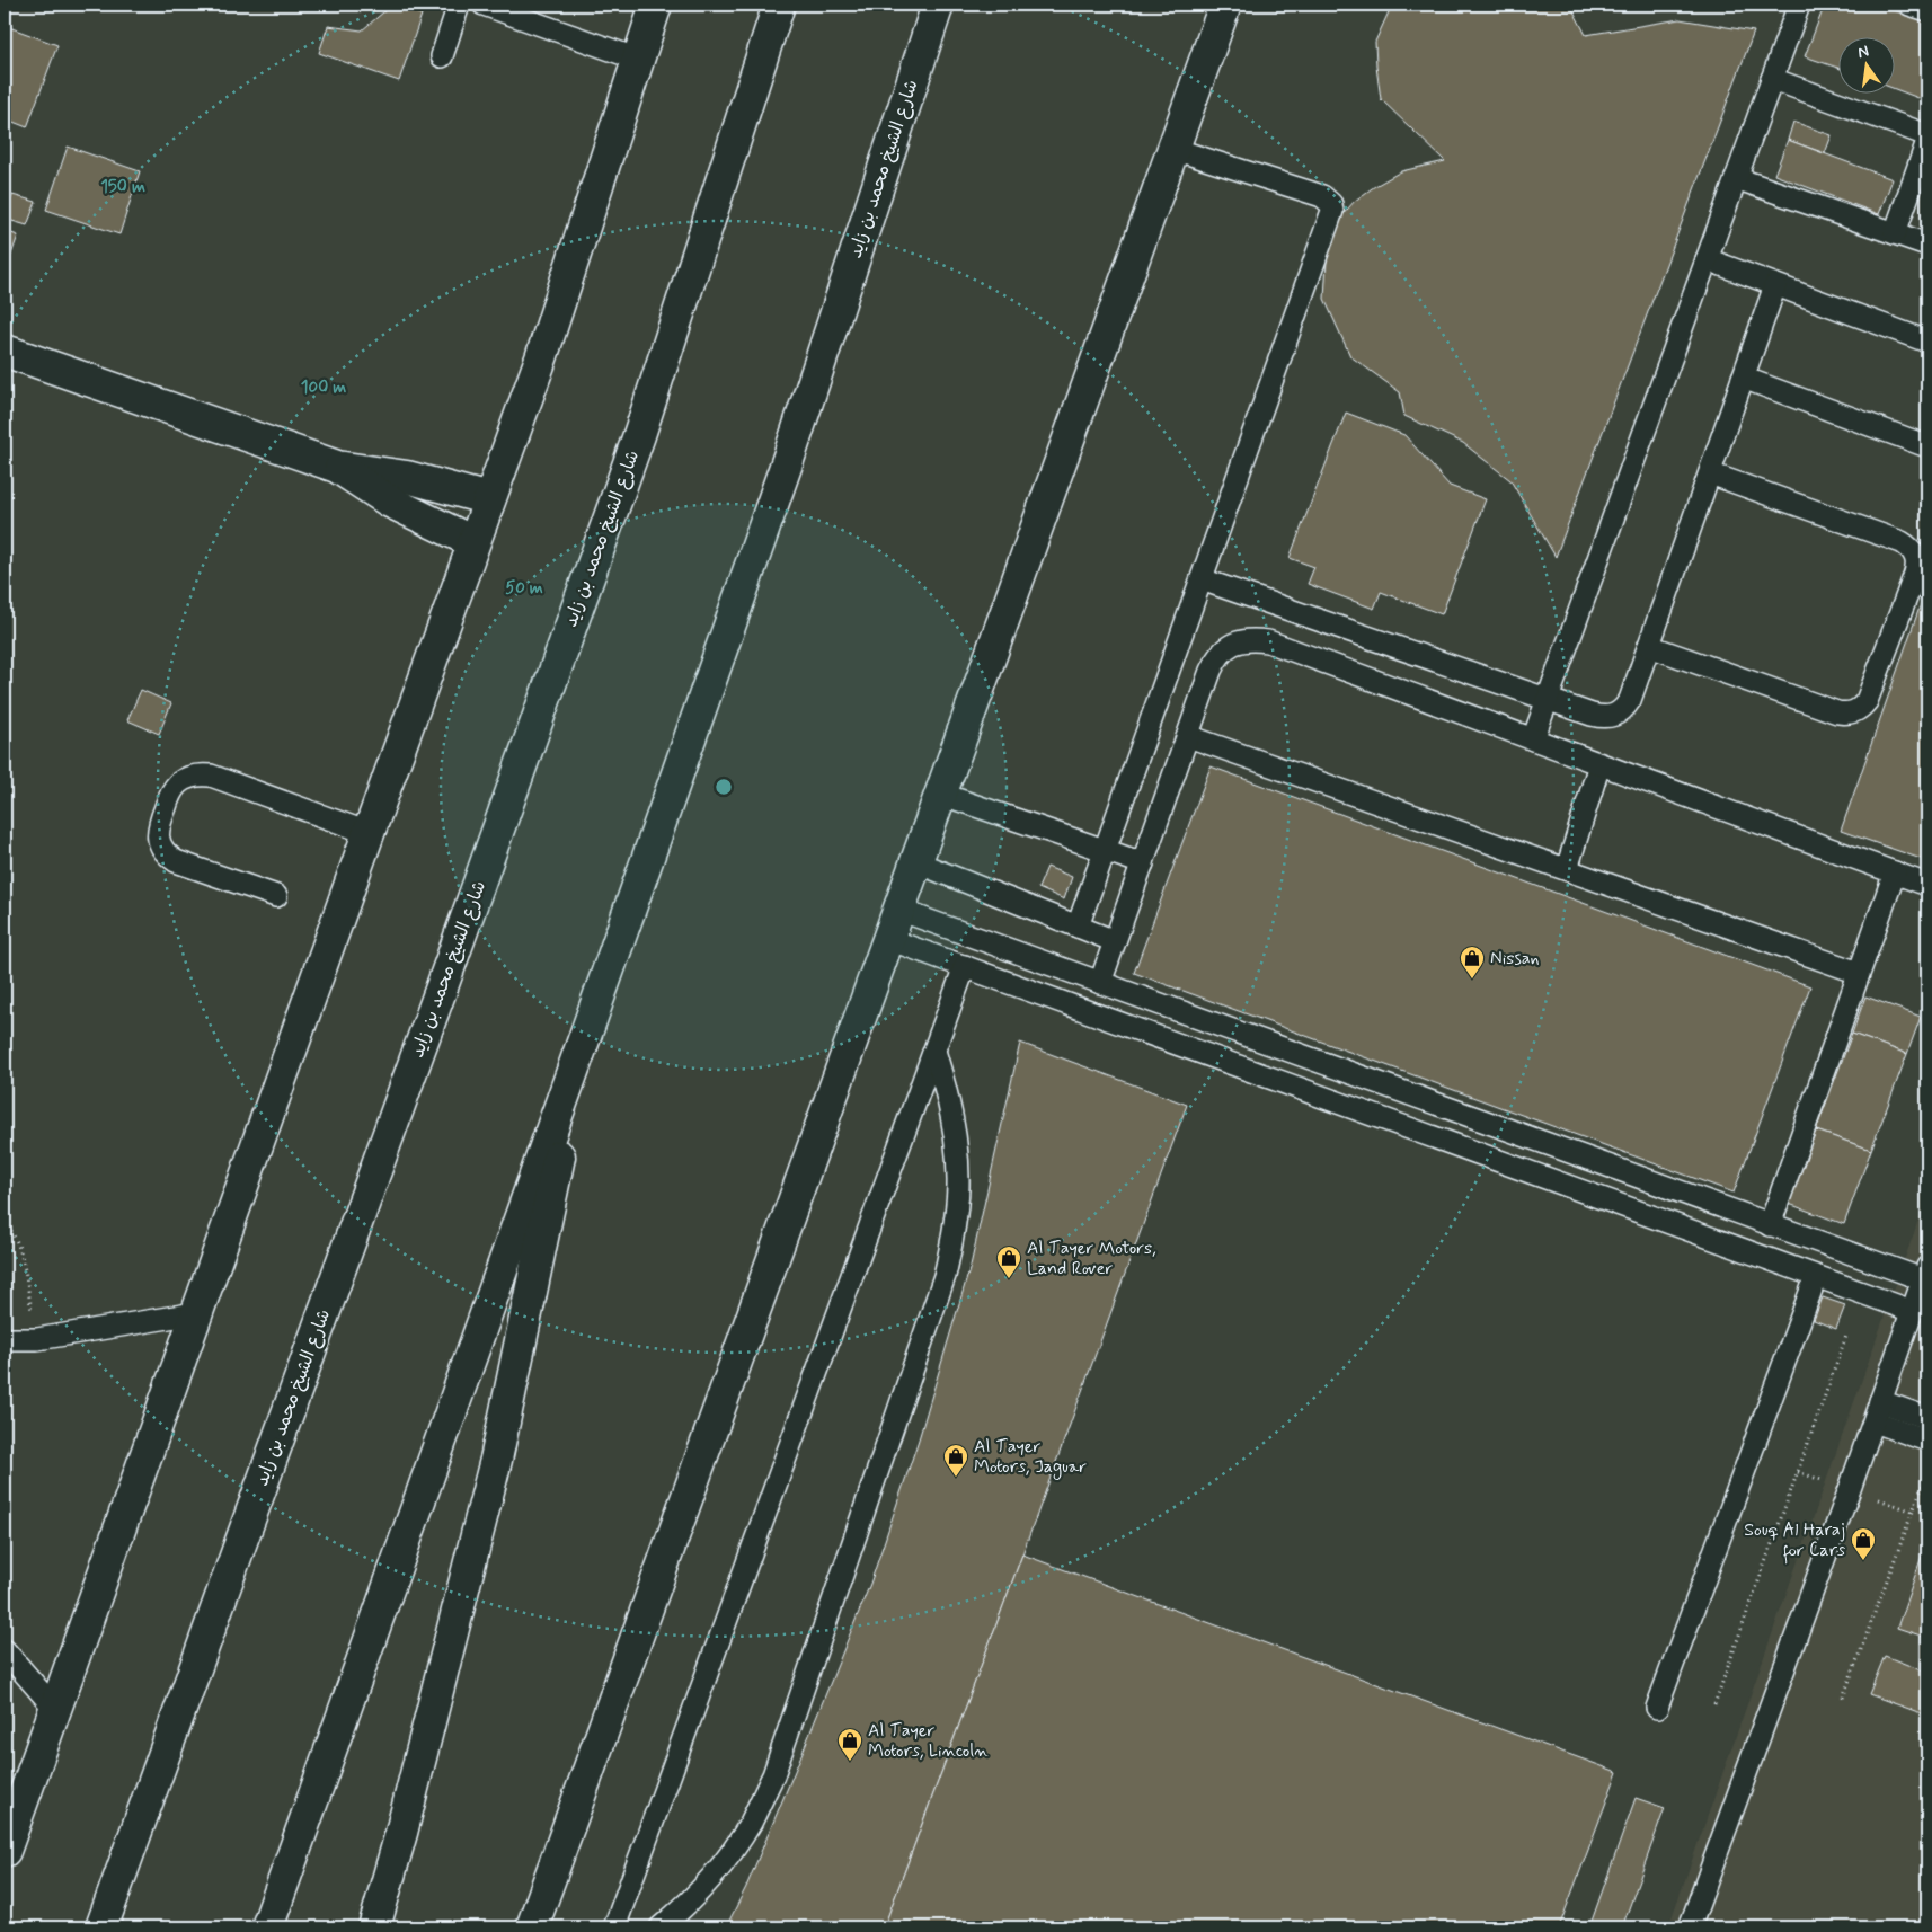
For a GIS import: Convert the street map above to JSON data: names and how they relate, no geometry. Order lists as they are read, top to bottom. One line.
{"streets":{"main road":["شارع الشيخ محمد بن زايد"]},"places":{"shop":["Nissan","Al Tayer Motors, Land Rover","Al Tayer Motors, Jaguar","Souq Al Haraj for Cars","Al Tayer Motors, Lincoln"]},"north":"top","rings":["150 m","100 m","50 m"]}
